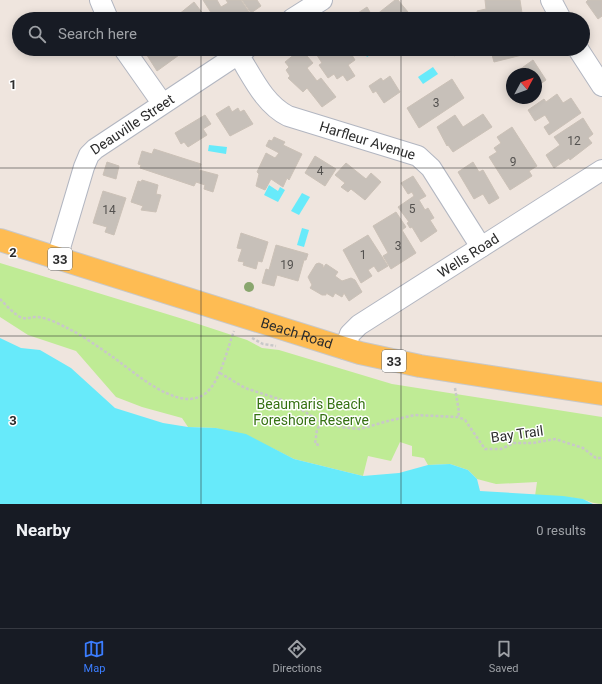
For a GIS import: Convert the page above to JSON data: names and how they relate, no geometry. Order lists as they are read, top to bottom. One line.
{"streets":{"main road":["33","Beach Road"],"street":["Deauville Street","Harfleur Avenue","Wells Road"],"path":["Bay Trail"]},"crossings":[["Deauville Street","Beach Road"],["Harfleur Avenue","Wells Road"],["Wells Road","Beach Road"]],"parks":["Beaumaris Beach Foreshore Reserve"],"house_numbers":["3","12","9","4","5","14","3","1","19"],"north":"top right","page":{"search":"Search here","heading":["Nearby","0 results"],"nav":["Map","Directions","Saved"]},"grid":{"rows":["1","2","3"]}}
